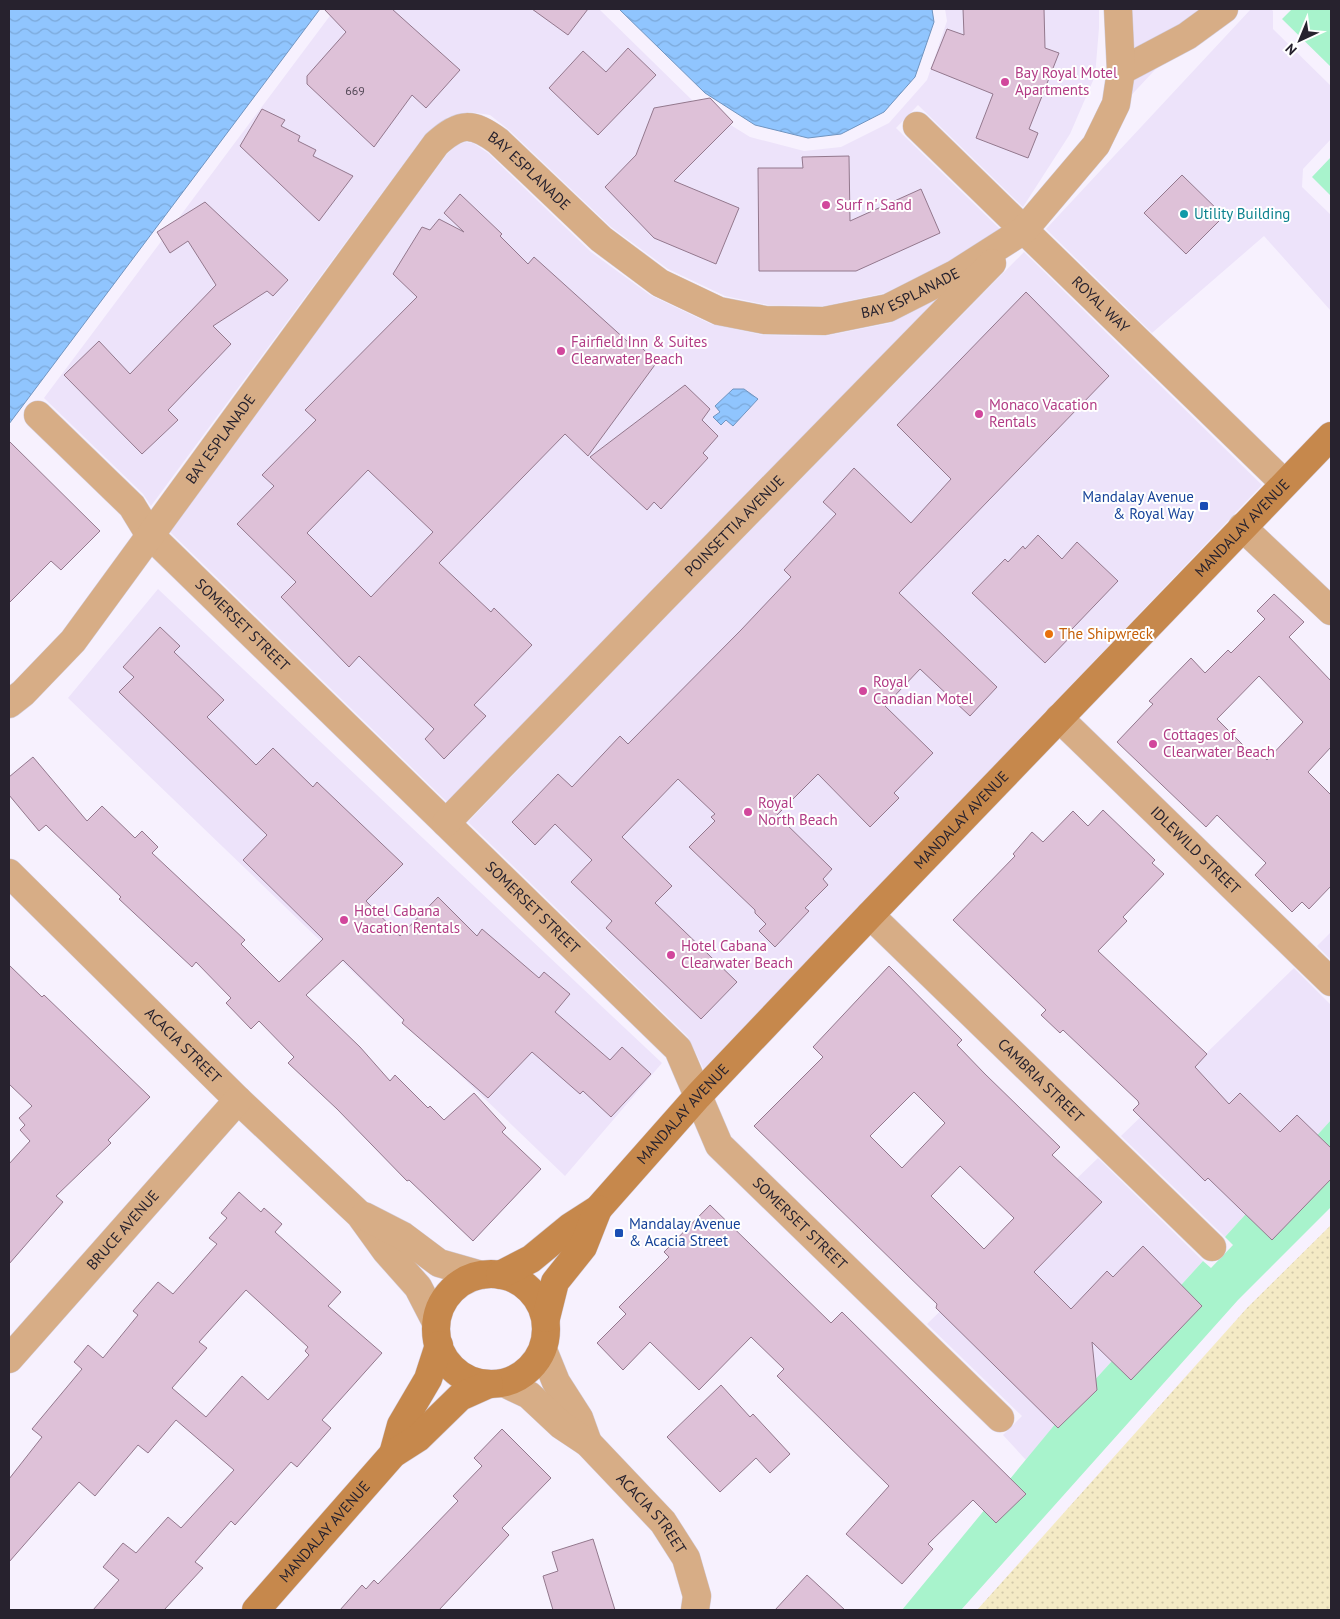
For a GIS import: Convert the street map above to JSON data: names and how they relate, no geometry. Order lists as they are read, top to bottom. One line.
{"streets":{"street":["BAY ESPLANADE","ROYAL WAY","POINSETTIA AVENUE","MANDALAY AVENUE","SOMERSET STREET","IDLEWILD STREET","ACACIA STREET","CAMBRIA STREET","BRUCE AVENUE"]},"crossings":[["BAY ESPLANADE","ROYAL WAY"],["BAY ESPLANADE","POINSETTIA AVENUE"],["BAY ESPLANADE","SOMERSET STREET"],["ROYAL WAY","POINSETTIA AVENUE"],["ROYAL WAY","MANDALAY AVENUE"],["POINSETTIA AVENUE","SOMERSET STREET"],["MANDALAY AVENUE","SOMERSET STREET"],["MANDALAY AVENUE","IDLEWILD STREET"],["MANDALAY AVENUE","ACACIA STREET"],["MANDALAY AVENUE","CAMBRIA STREET"],["ACACIA STREET","BRUCE AVENUE"]],"places":{"other":["Bay Royal Motel Apartments","Surf n' Sand","Utility Building","Fairfield Inn & Suites Clearwater Beach","Monaco Vacation Rentals","The Shipwreck","Royal Canadian Motel","Cottages of Clearwater Beach","Royal North Beach","Hotel Cabana Vacation Rentals","Hotel Cabana Clearwater Beach"],"transit":["Mandalay Avenue & Royal Way","Mandalay Avenue & Acacia Street"]},"house_numbers":["669"],"north":"bottom left"}
